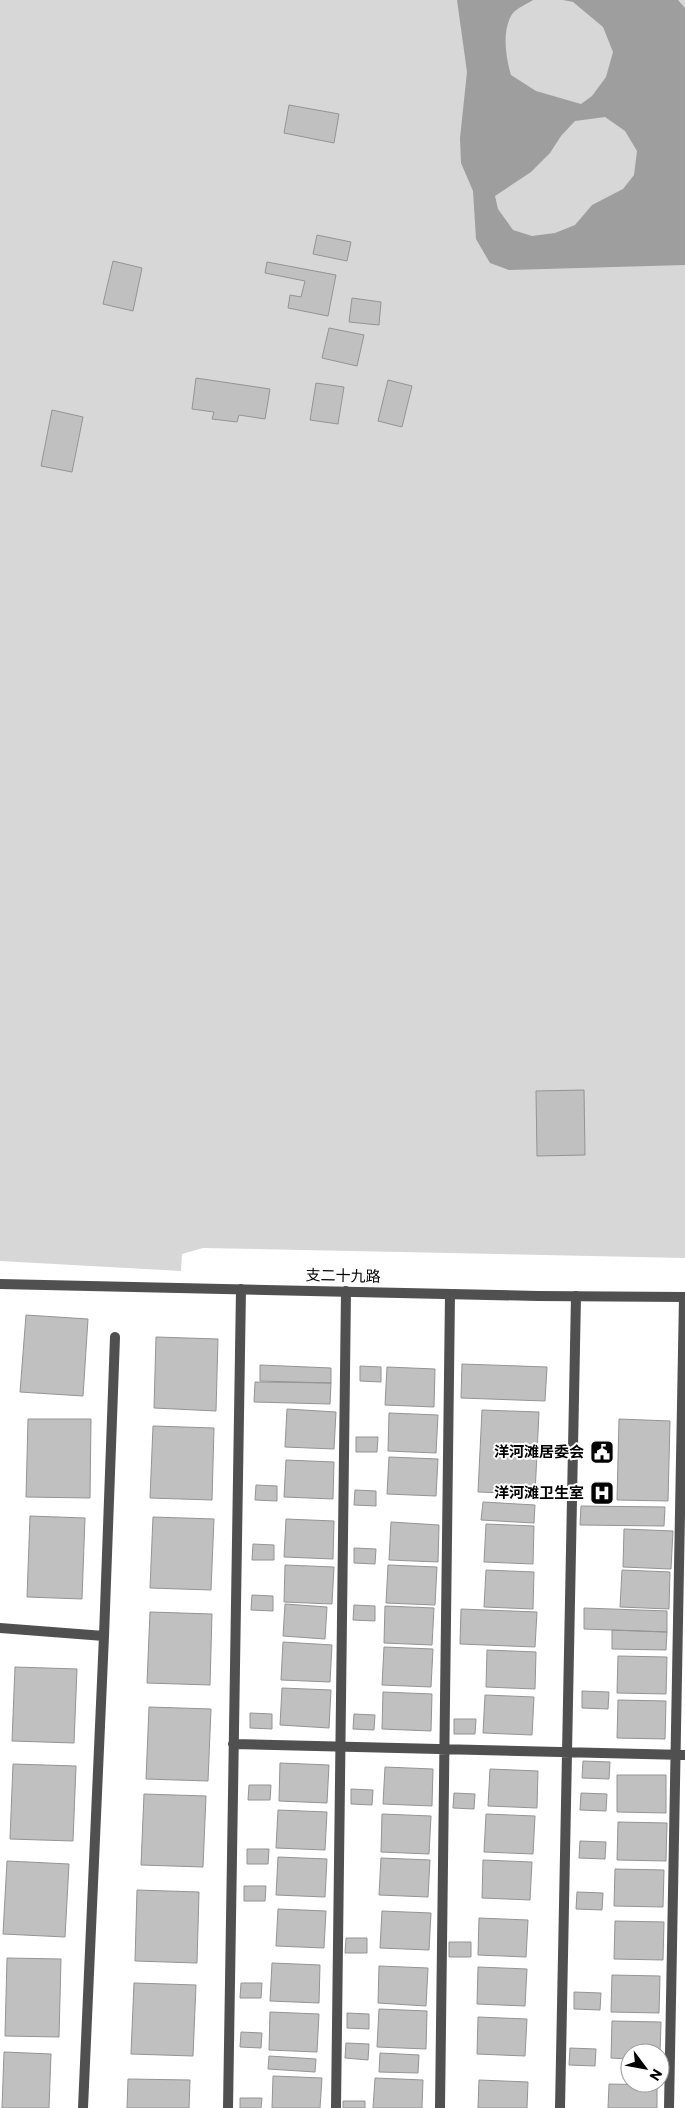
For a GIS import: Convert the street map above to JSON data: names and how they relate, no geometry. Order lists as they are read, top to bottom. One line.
{"streets":{"street":["支二十九路"]},"places":{"public building":["洋河滩居委会"],"hospital":["洋河滩卫生室"]},"north":"bottom right"}
